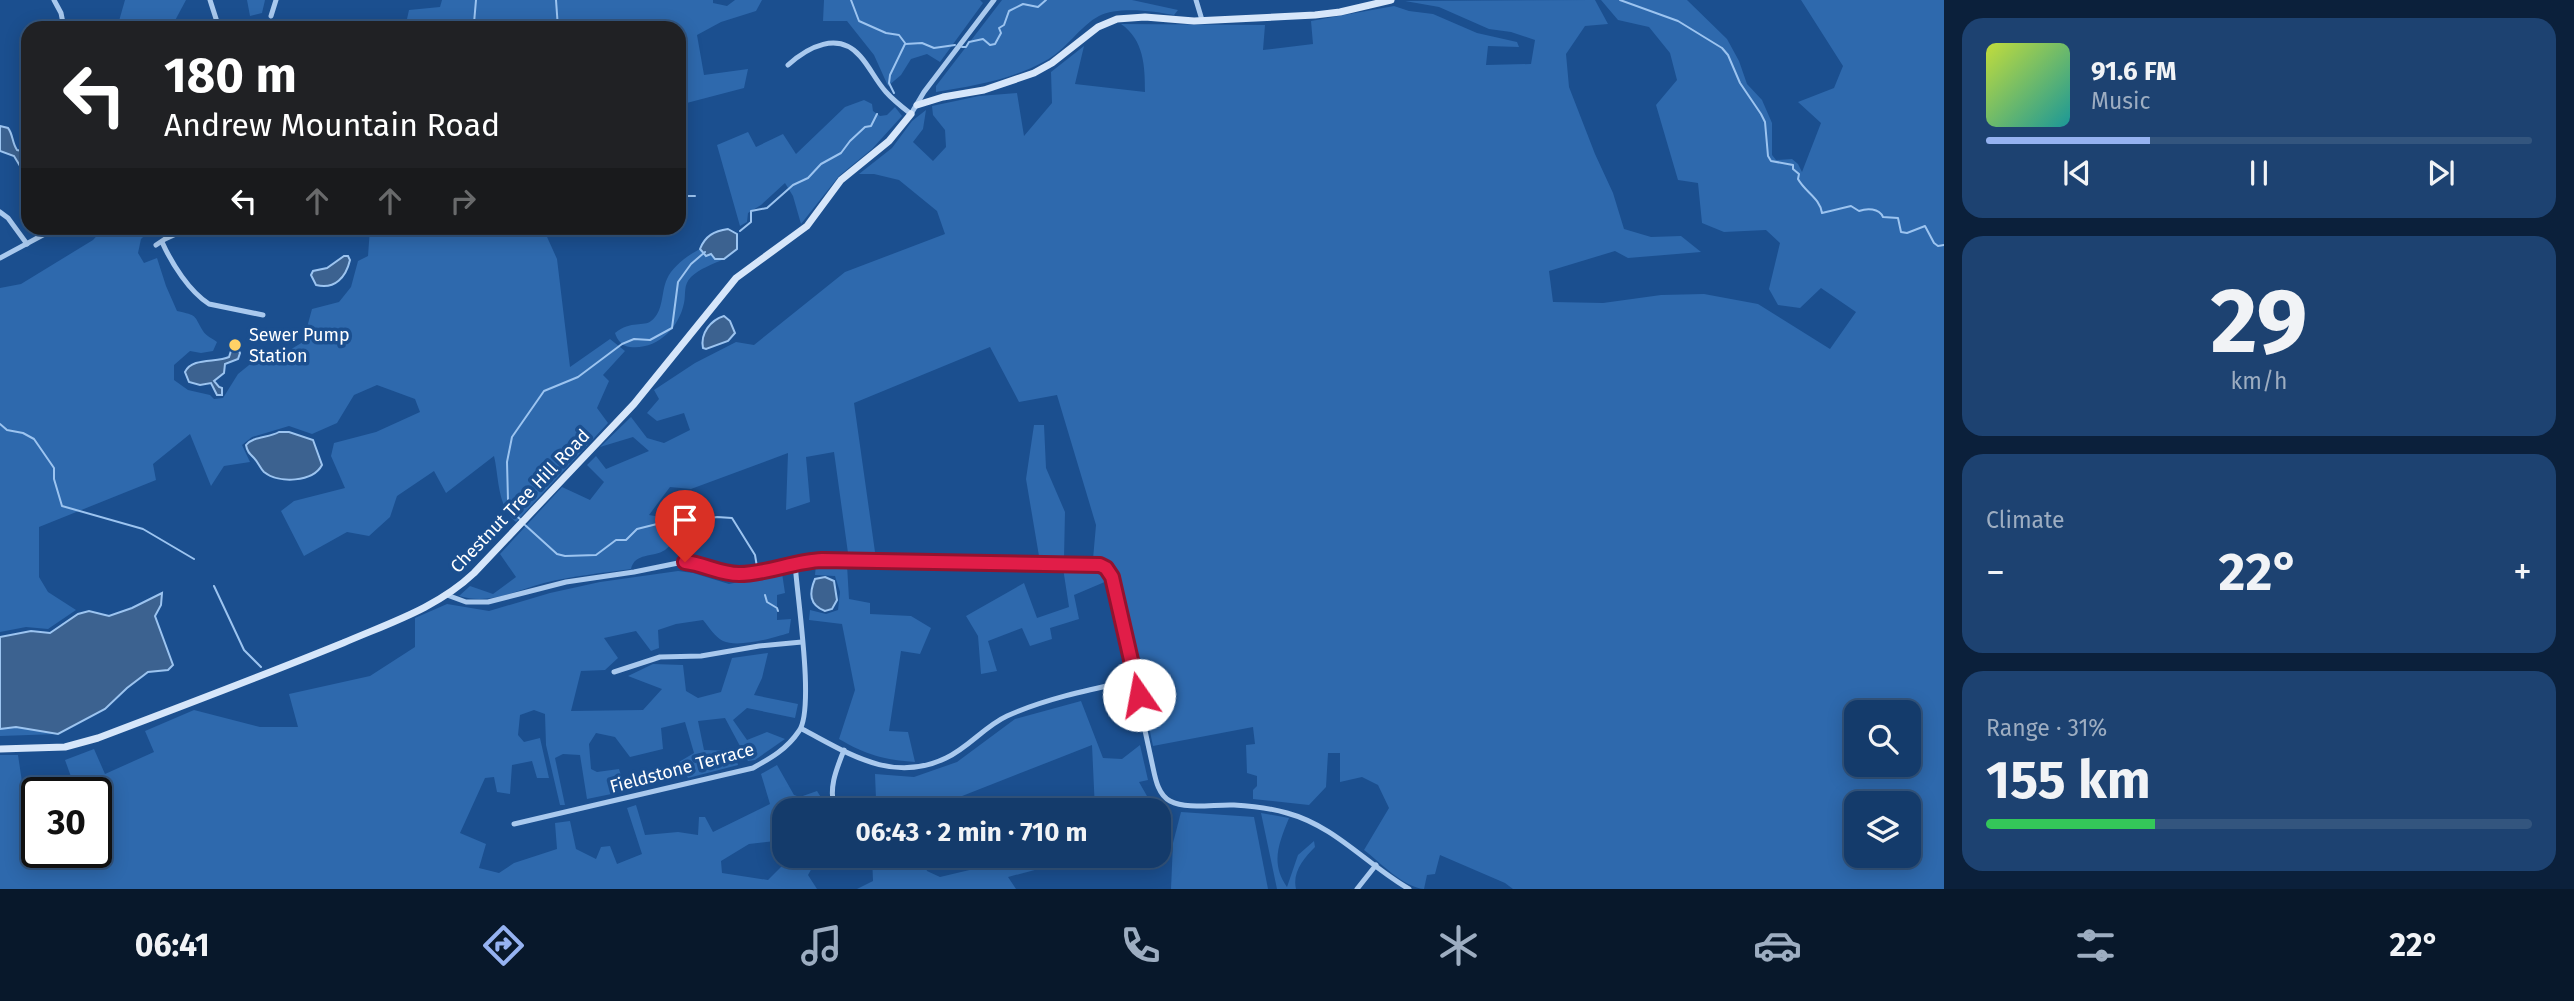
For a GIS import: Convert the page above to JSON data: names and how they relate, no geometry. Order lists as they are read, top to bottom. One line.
{"streets":{"street":["Chestnut Tree Hill Road","Fieldstone Terrace"]},"places":["Sewer Pump Station"],"page":{"turn":["180 m","Andrew Mountain Road"],"song":["91.6 FM","Music"],"tile":[["29","km/h"],"Climate",["Range · 31%","155 km"]],"heat":["−","22°","+"],"limit":"30","trip":"06:43 · 2 min · 710 m","tabs":["06:41","22°"]}}
